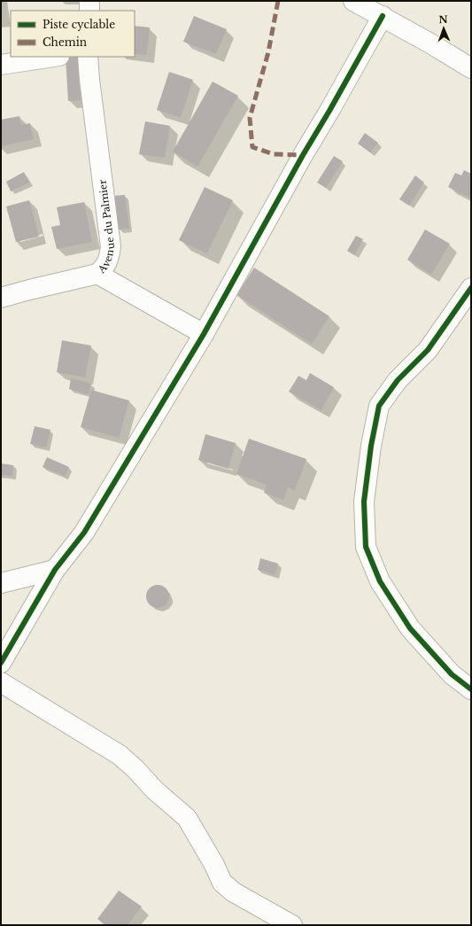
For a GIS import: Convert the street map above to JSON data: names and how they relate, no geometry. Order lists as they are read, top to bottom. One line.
{"streets":{"street":["Avenue du Palmier"]},"legend":["Piste cyclable","Chemin"],"north":"top"}
